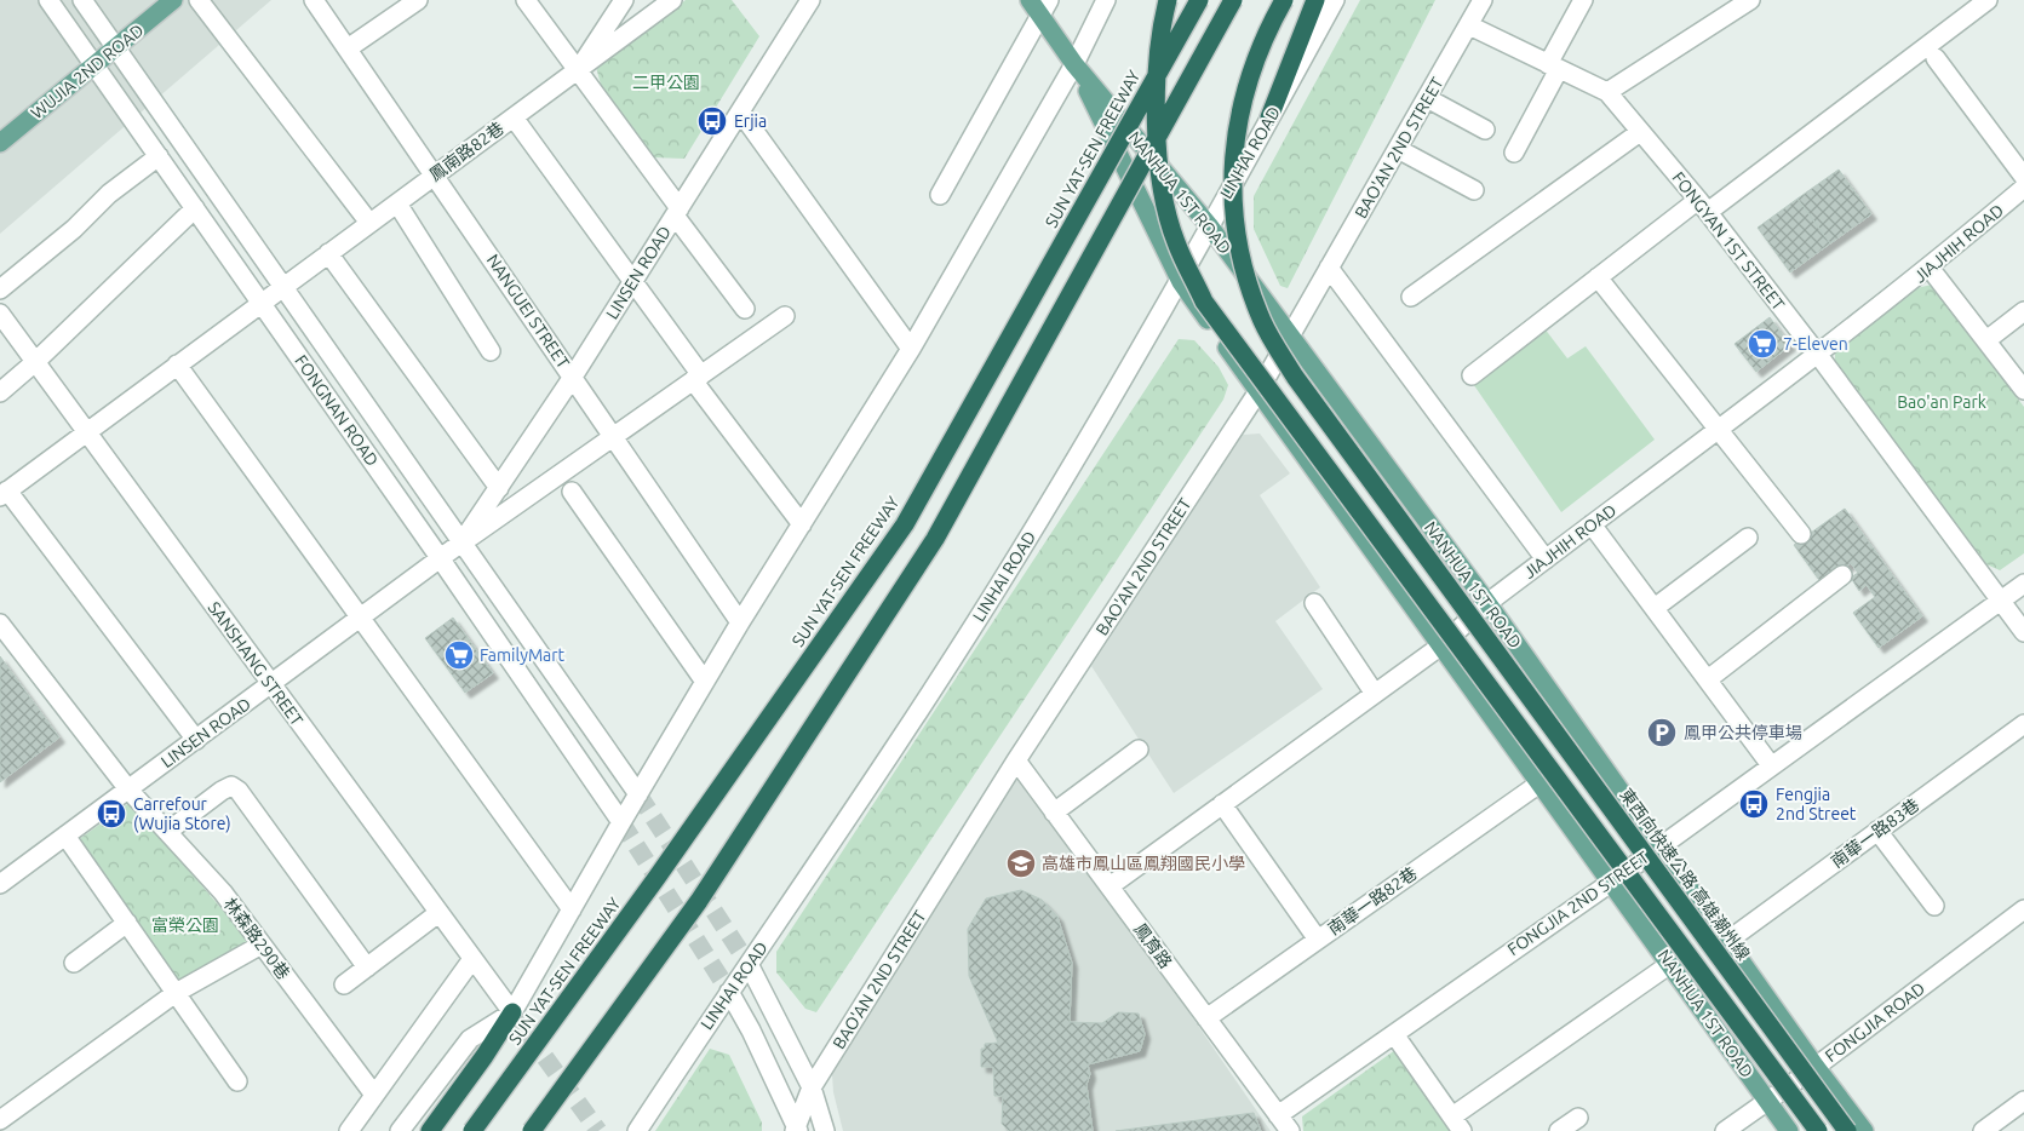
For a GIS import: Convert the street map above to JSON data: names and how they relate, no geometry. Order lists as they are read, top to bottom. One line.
{"streets":{"highway":["SUN YAT-SEN FREEWAY","東西向快速公路 高雄潮州線"],"main road":["WUJIA 2ND ROAD","NANHUA 1ST ROAD"],"street":["BAO'AN 2ND STREET","鳳南路82巷","LINHAI ROAD","FONGYAN 1ST STREET","JIAJHIH ROAD","LINSEN ROAD","NANGUEI STREET","FONGNAN ROAD","SANSHANG STREET","南華一路83巷","南華一路82巷","FONGJIA 2ND STREET","林森路290巷","鳳育路","FONGJIA ROAD"]},"crossings":[["WUJIA 2ND ROAD","FONGNAN ROAD"],["BAO'AN 2ND STREET","NANHUA 1ST ROAD"],["BAO'AN 2ND STREET","FONGYAN 1ST STREET"],["BAO'AN 2ND STREET","鳳育路"],["鳳南路82巷","NANGUEI STREET"],["鳳南路82巷","FONGNAN ROAD"],["鳳南路82巷","SANSHANG STREET"],["LINHAI ROAD","NANHUA 1ST ROAD"],["NANHUA 1ST ROAD","JIAJHIH ROAD"],["NANHUA 1ST ROAD","南華一路83巷"],["NANHUA 1ST ROAD","南華一路82巷"],["NANHUA 1ST ROAD","FONGJIA 2ND STREET"],["NANHUA 1ST ROAD","FONGJIA ROAD"],["FONGYAN 1ST STREET","JIAJHIH ROAD"],["FONGYAN 1ST STREET","FONGJIA 2ND STREET"],["JIAJHIH ROAD","鳳育路"],["LINSEN ROAD","NANGUEI STREET"],["LINSEN ROAD","FONGNAN ROAD"],["LINSEN ROAD","SANSHANG STREET"],["LINSEN ROAD","林森路290巷"],["南華一路82巷","鳳育路"],["FONGJIA 2ND STREET","鳳育路"]],"parks":["二甲公園","Bao'an Park","富榮公園"],"places":{"bus stop":["Erjia","Fengjia 2nd Street","Carrefour (Wujia Store)"],"supermarket":["7-Eleven","FamilyMart"],"parking":["鳳甲公共停車場"],"school or university":["高雄市鳳山區鳳翔國民小學"]}}
